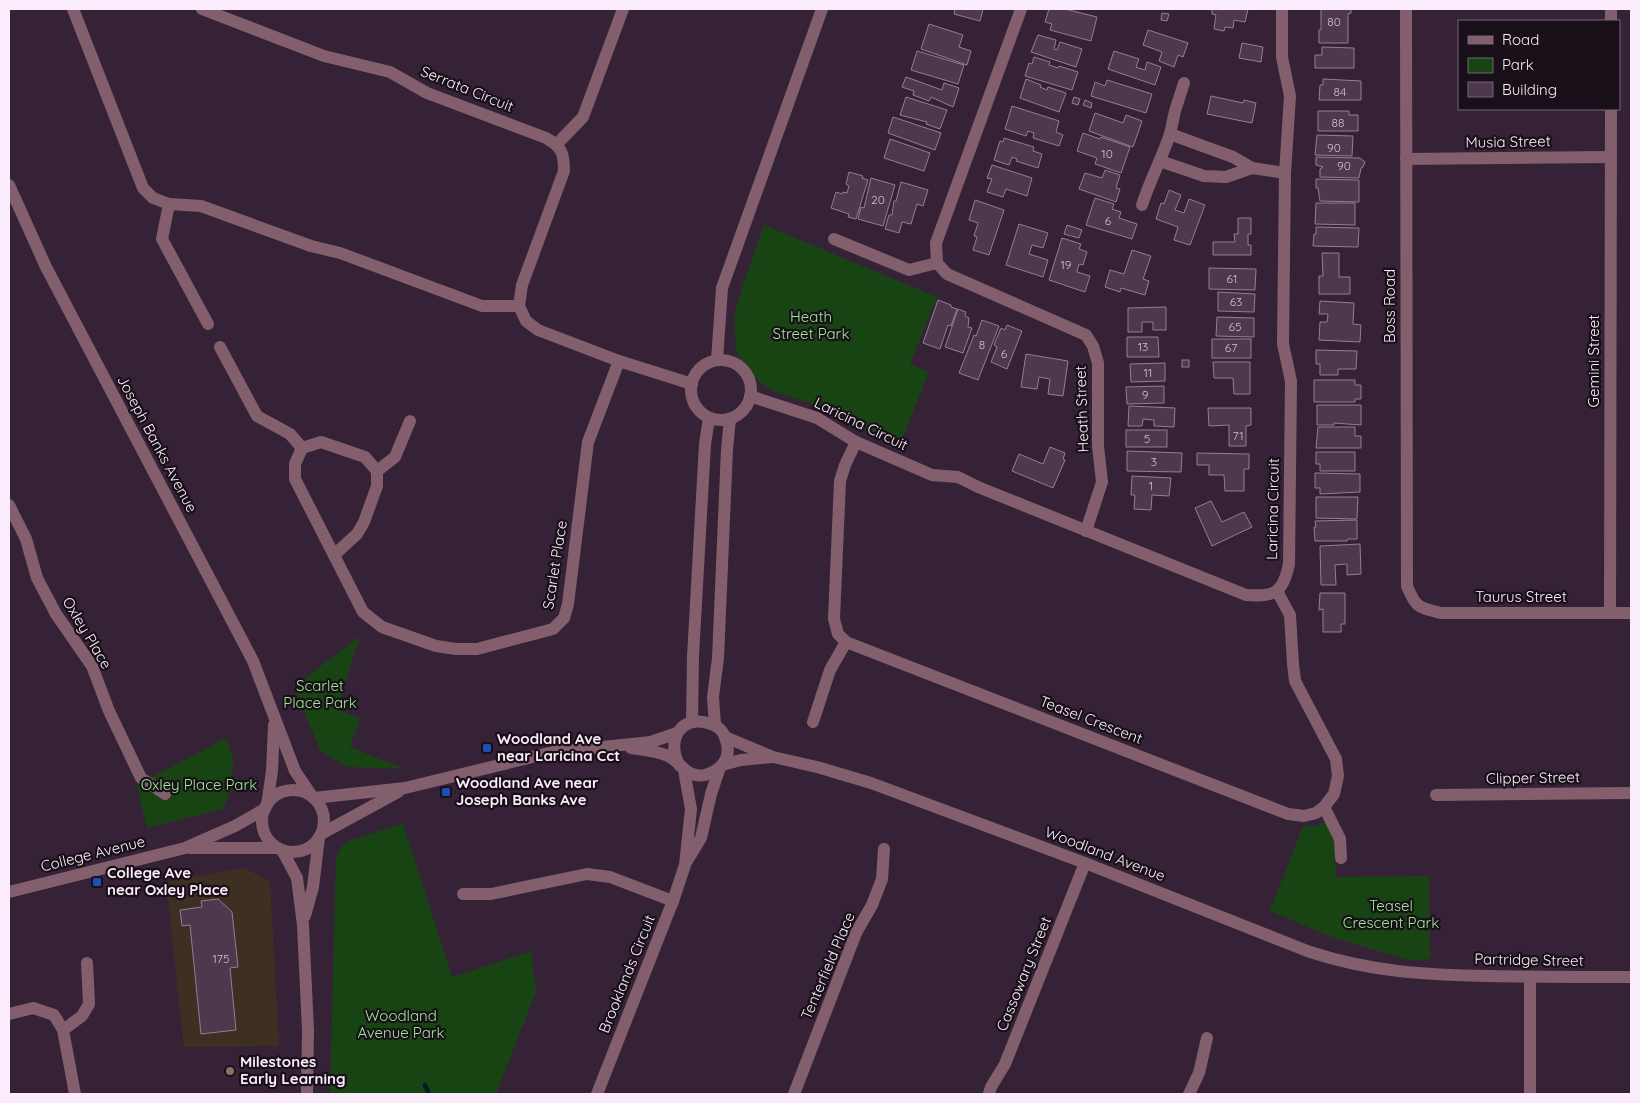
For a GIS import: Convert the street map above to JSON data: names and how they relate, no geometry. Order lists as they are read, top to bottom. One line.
{"streets":{"street":["Serrata Circuit","Musia Street","Boss Road","Gemini Street","Heath Street","Laricina Circuit","Joseph Banks Avenue","Scarlet Place","Taurus Street","Oxley Place","Teasel Crescent","Clipper Street","College Avenue","Woodland Avenue","Partridge Street","Tenterfield Place","Brooklands Circuit","Cassowary Street"]},"crossings":[["Musia Street","Boss Road"],["Musia Street","Gemini Street"],["Boss Road","Taurus Street"],["Gemini Street","Taurus Street"],["Heath Street","Laricina Circuit"],["Joseph Banks Avenue","College Avenue"],["Joseph Banks Avenue","Woodland Avenue"],["College Avenue","Woodland Avenue"],["Woodland Avenue","Partridge Street"],["Woodland Avenue","Brooklands Circuit"],["Woodland Avenue","Cassowary Street"]],"parks":["Heath Street Park","Scarlet Place Park","Oxley Place Park","Teasel Crescent Park","Woodland Avenue Park"],"places":{"transit":["Woodland Ave near Laricina Cct","Woodland Ave near Joseph Banks Ave","College Ave near Oxley Place"],"other":["Milestones Early Learning"]},"house_numbers":["80","84","88","90","10","90","20","6","19","61","63","65","8","13","67","6","11","9","71","5","3","1","175"],"legend":["Road","Park","Building"]}
